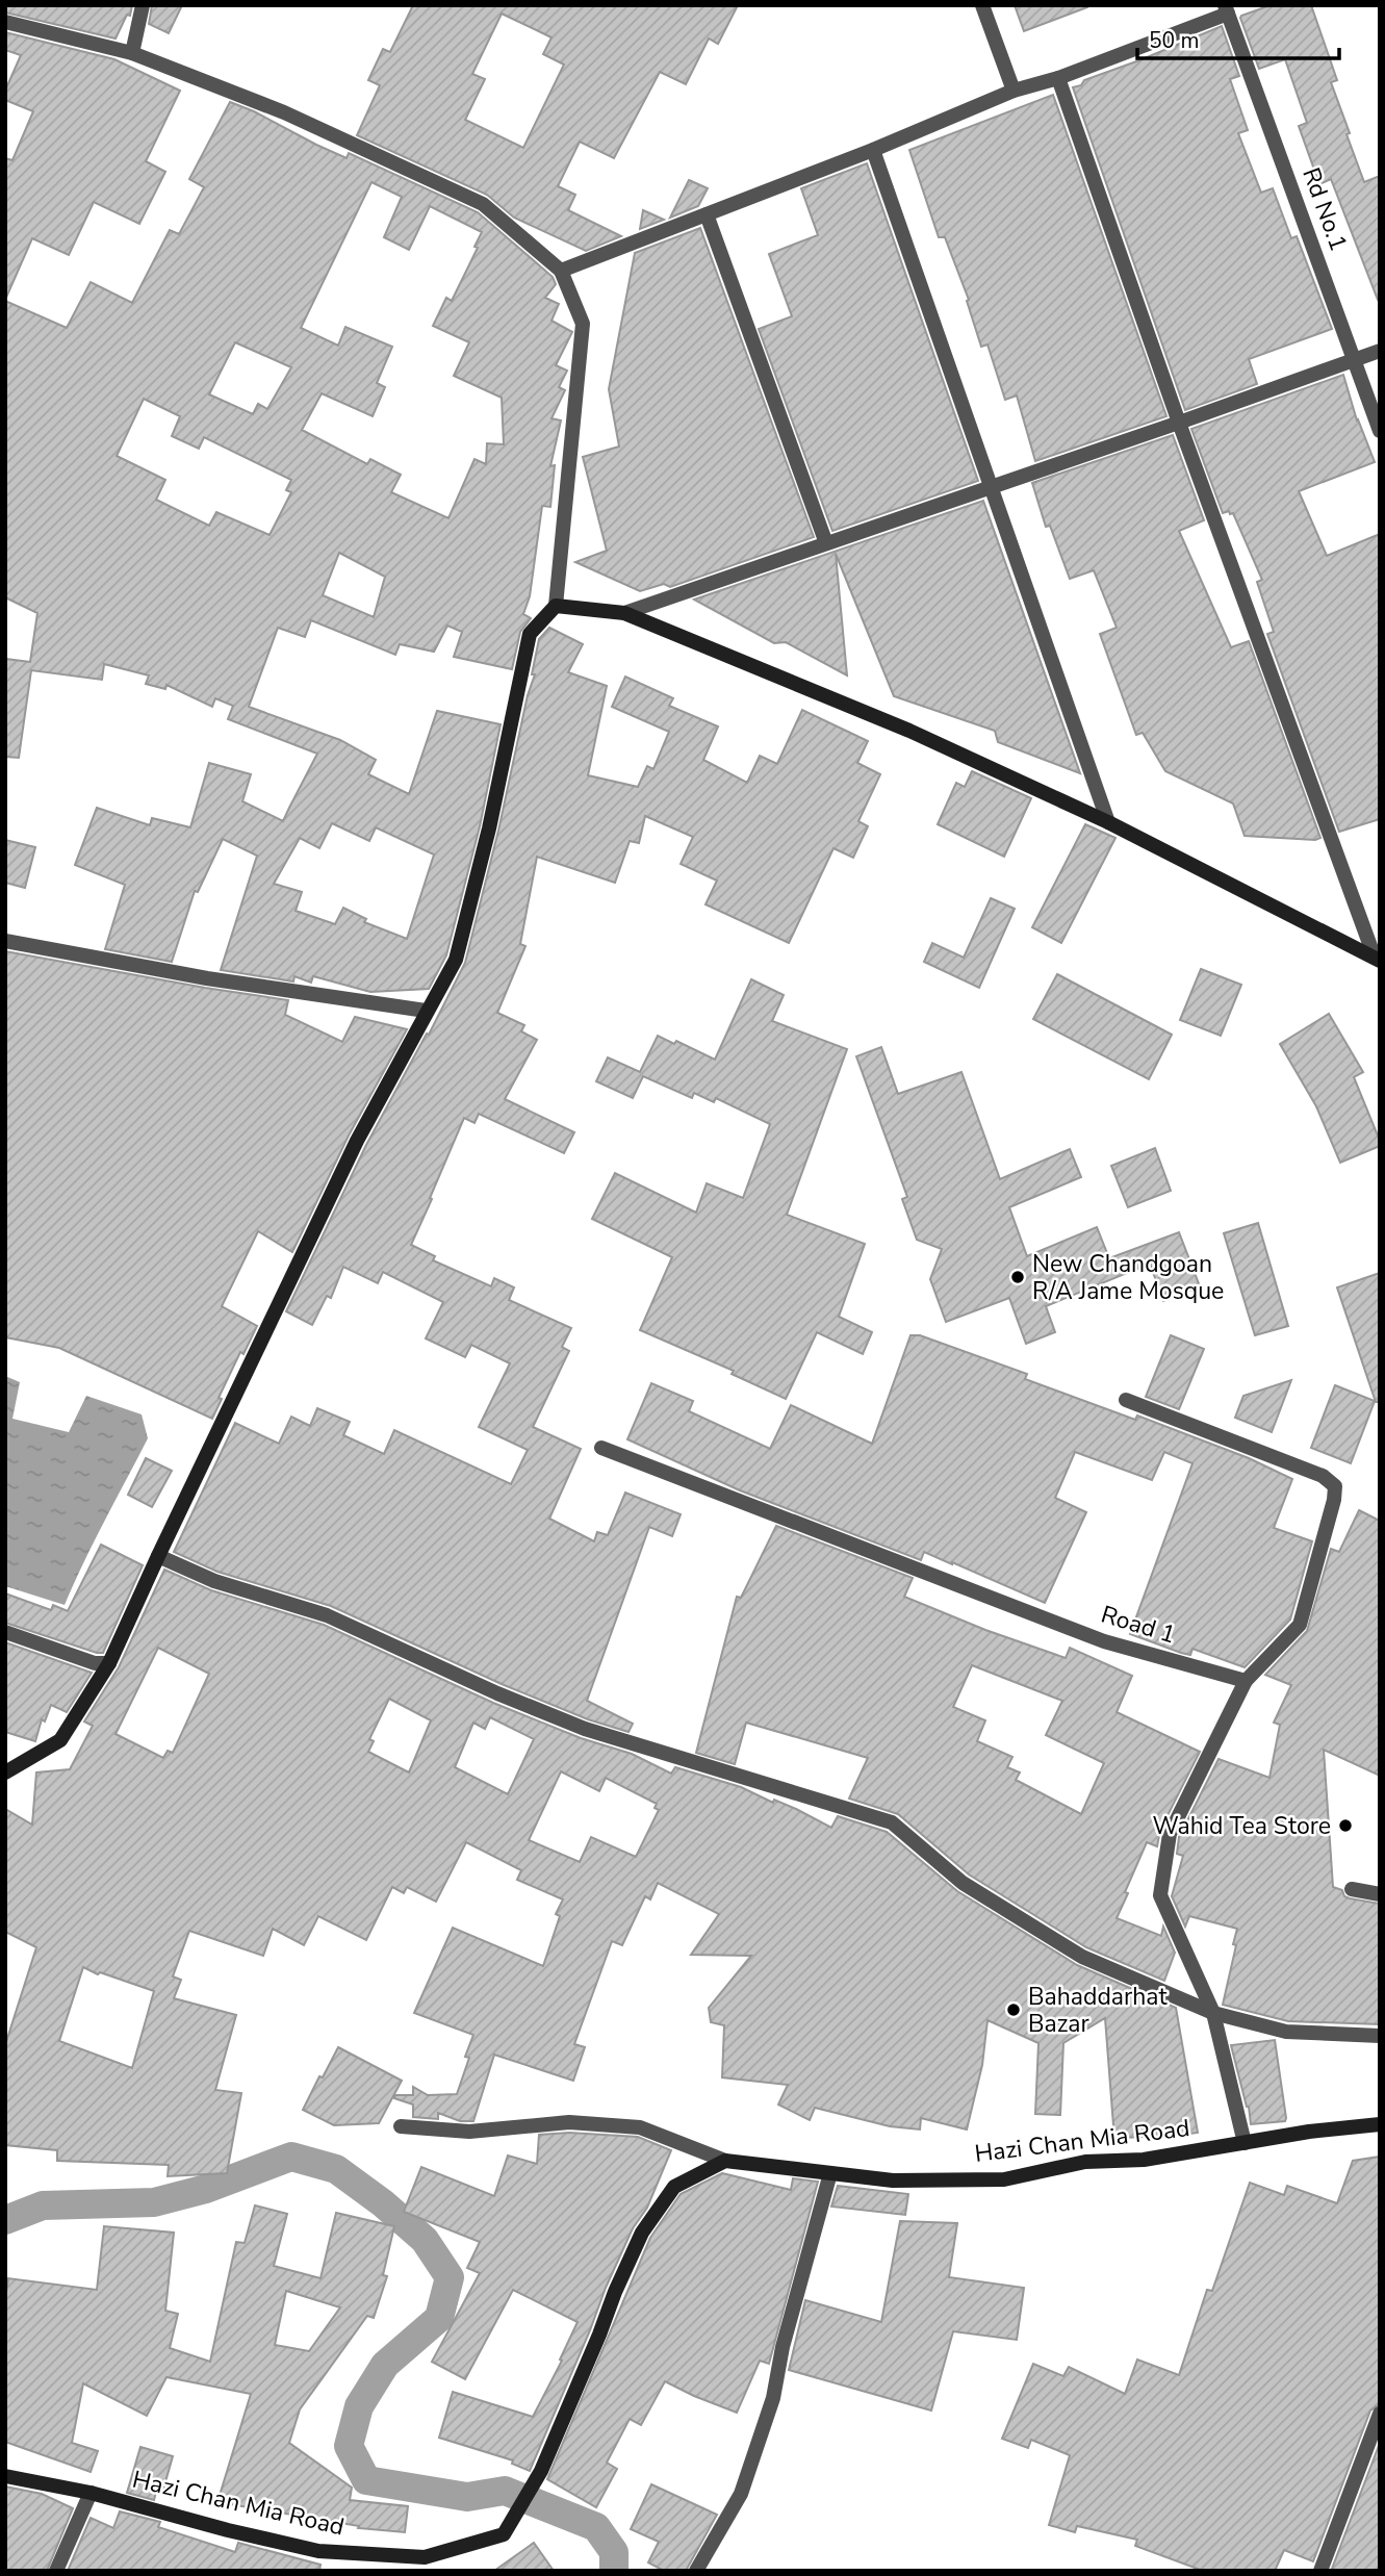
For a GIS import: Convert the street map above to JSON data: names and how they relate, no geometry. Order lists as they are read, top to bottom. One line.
{"streets":{"street":["Rd No.1","Road 1","Hazi Chan Mia Road"]},"places":["New Chandgoan R/A Jame Mosque","Wahid Tea Store","Bahaddarhat Bazar"],"scale_bar":"50 m"}
